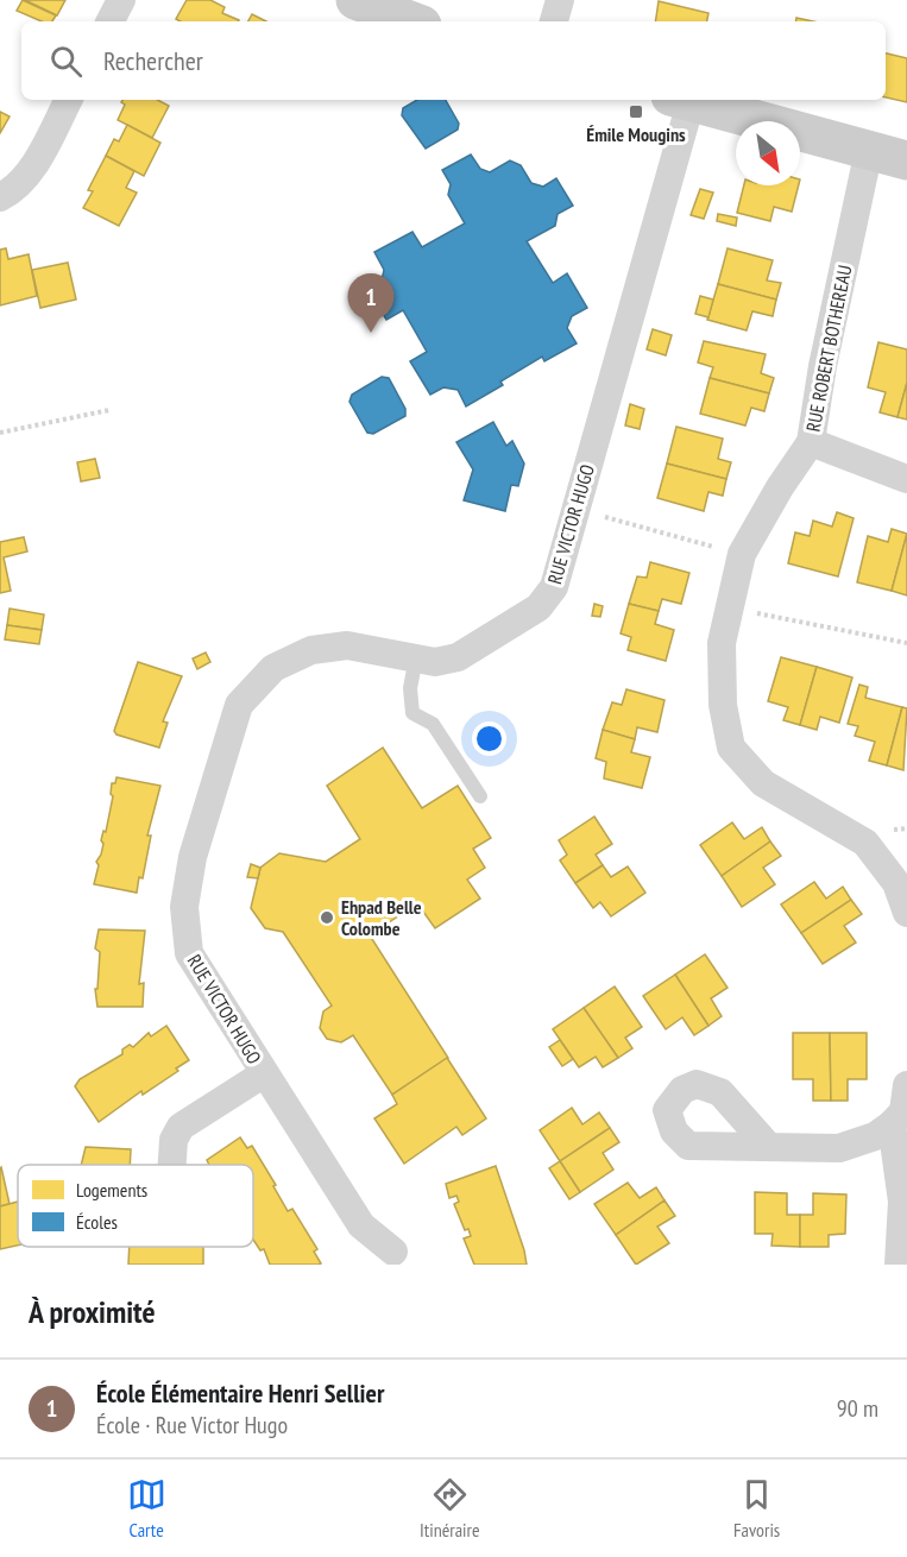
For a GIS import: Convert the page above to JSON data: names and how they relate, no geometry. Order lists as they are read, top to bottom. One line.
{"streets":{"street":["RUE ROBERT BOTHEREAU","RUE VICTOR HUGO"]},"places":{"transit":["Émile Mougins"],"other":["Ehpad Belle Colombe"]},"legend":["Logements","Écoles"],"north":"bottom right","page":{"search":"Rechercher","pins":"1","heading":"À proximité","list":[{"mark":"1","name":"École Élémentaire Henri Sellier","note":"École · Rue Victor Hugo","value":"90 m"}],"nav":["Carte","Itinéraire","Favoris"]}}
